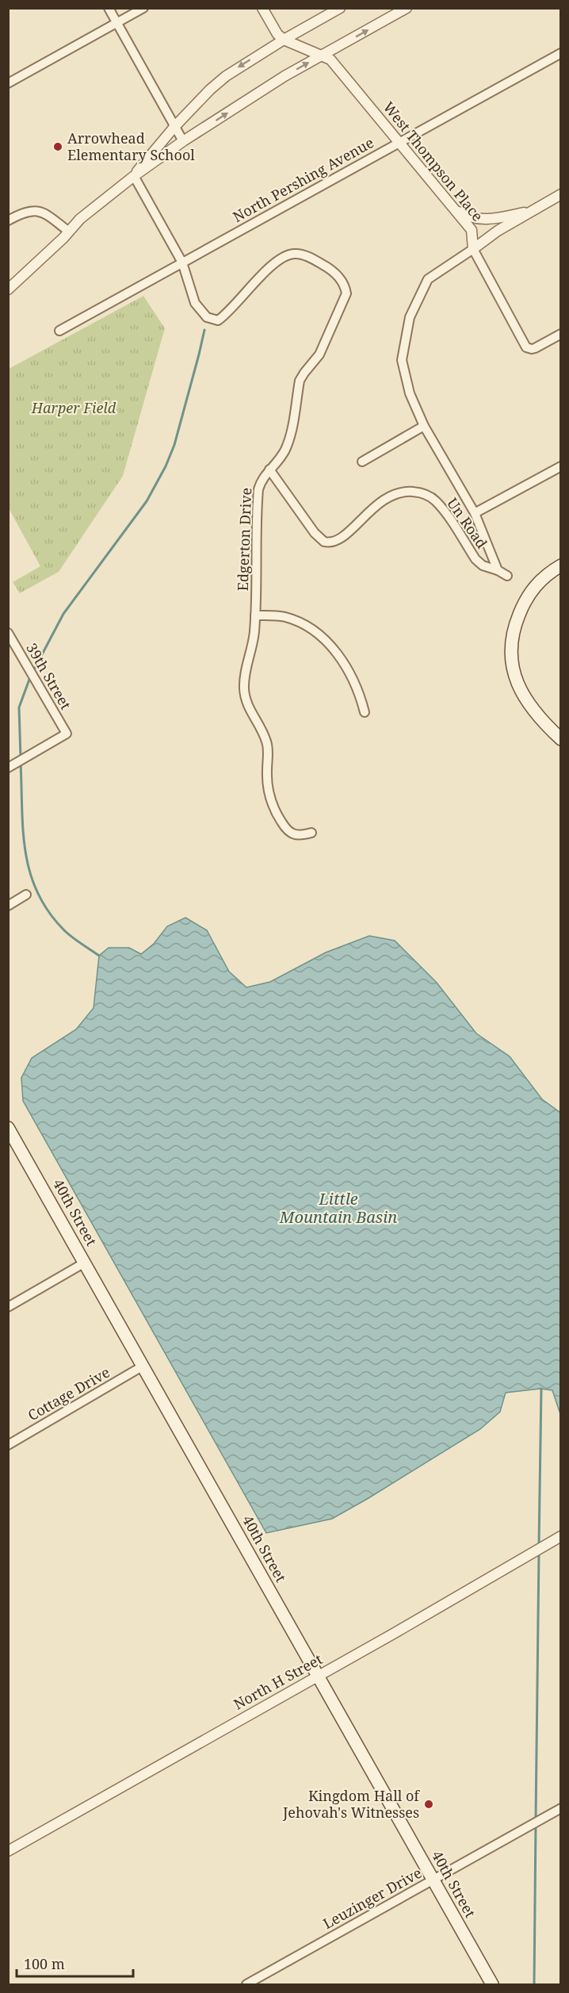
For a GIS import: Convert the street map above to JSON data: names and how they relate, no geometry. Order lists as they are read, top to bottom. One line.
{"streets":{"main road":["40th Street"],"street":["West Thompson Place","North Pershing Avenue","Un Road","Edgerton Drive","39th Street","Cottage Drive","North H Street","Leuzinger Drive"]},"crossings":[["West Thompson Place","North Pershing Avenue"],["North Pershing Avenue","Edgerton Drive"],["Un Road","Edgerton Drive"],["40th Street","Cottage Drive"],["40th Street","North H Street"],["40th Street","Leuzinger Drive"]],"water":["Little Mountain Basin"],"parks":["Harper Field"],"places":["Arrowhead Elementary School","Kingdom Hall of Jehovah's Witnesses"],"scale_bar":"100 m"}
